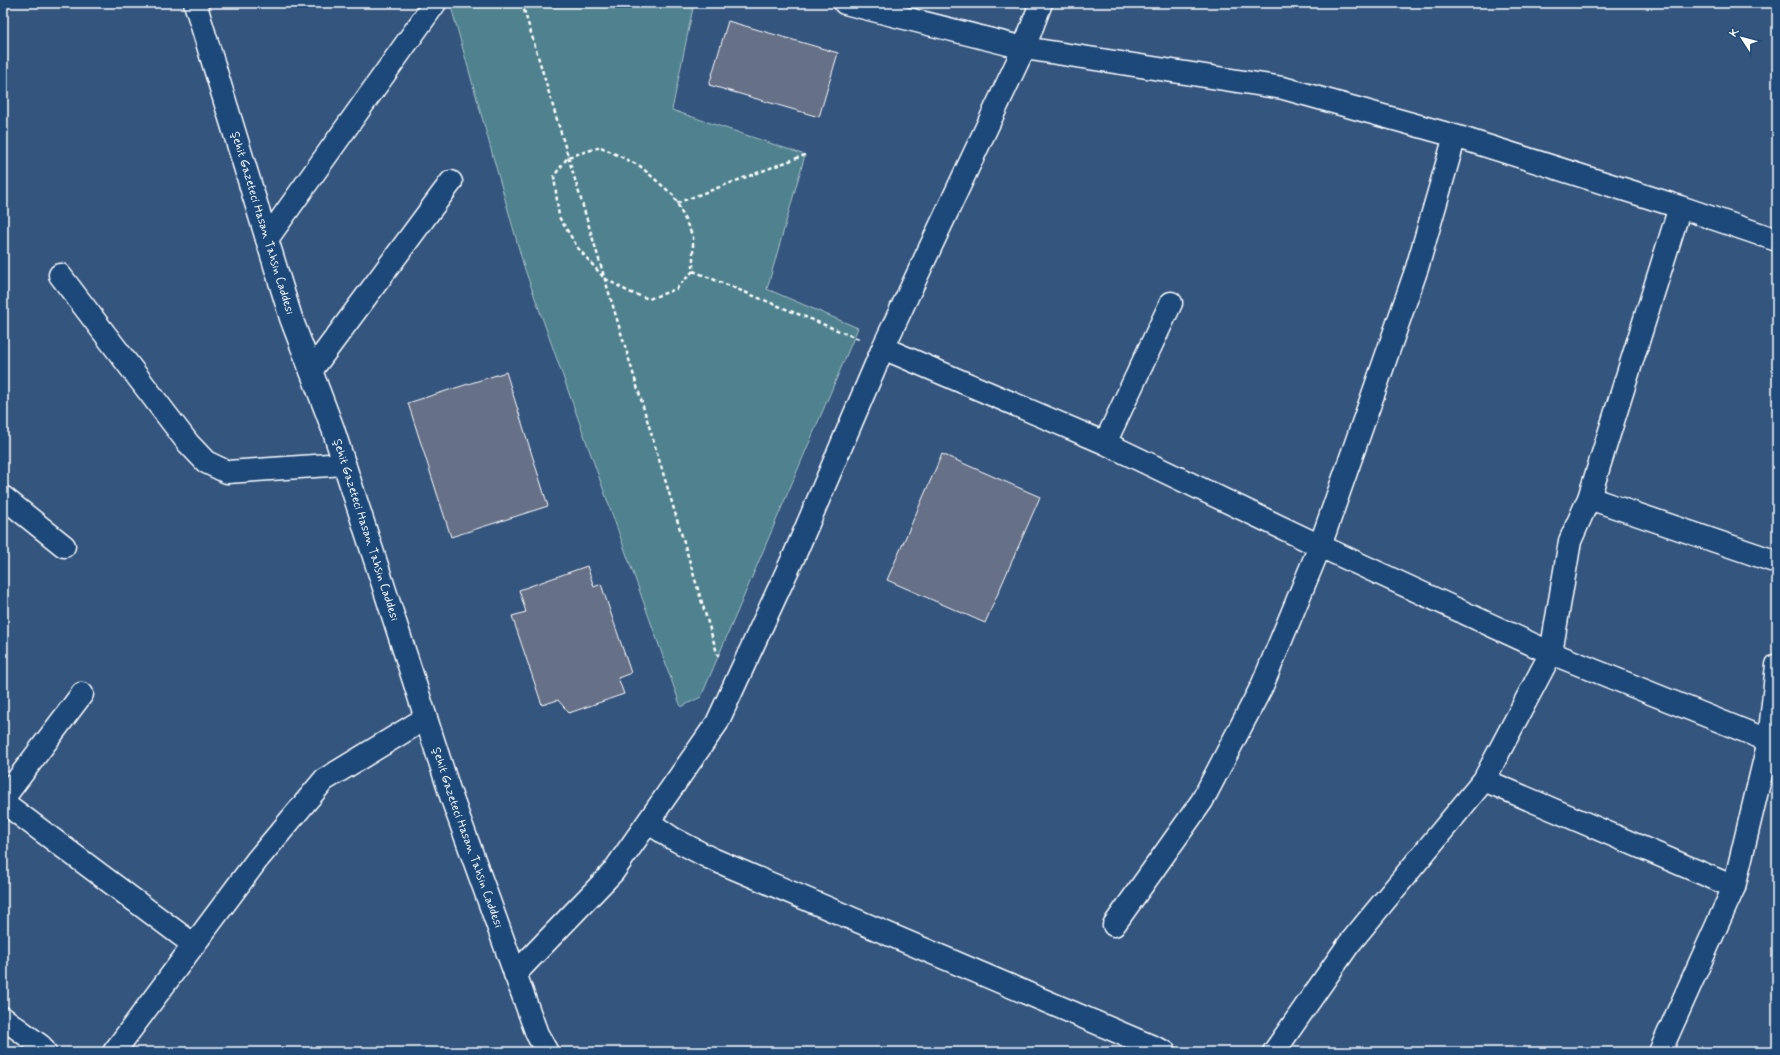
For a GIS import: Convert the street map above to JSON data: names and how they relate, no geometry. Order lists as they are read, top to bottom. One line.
{"streets":{"street":["Şehit Gazeteci Hasan Tahsin Caddesi"]},"north":"top left"}
